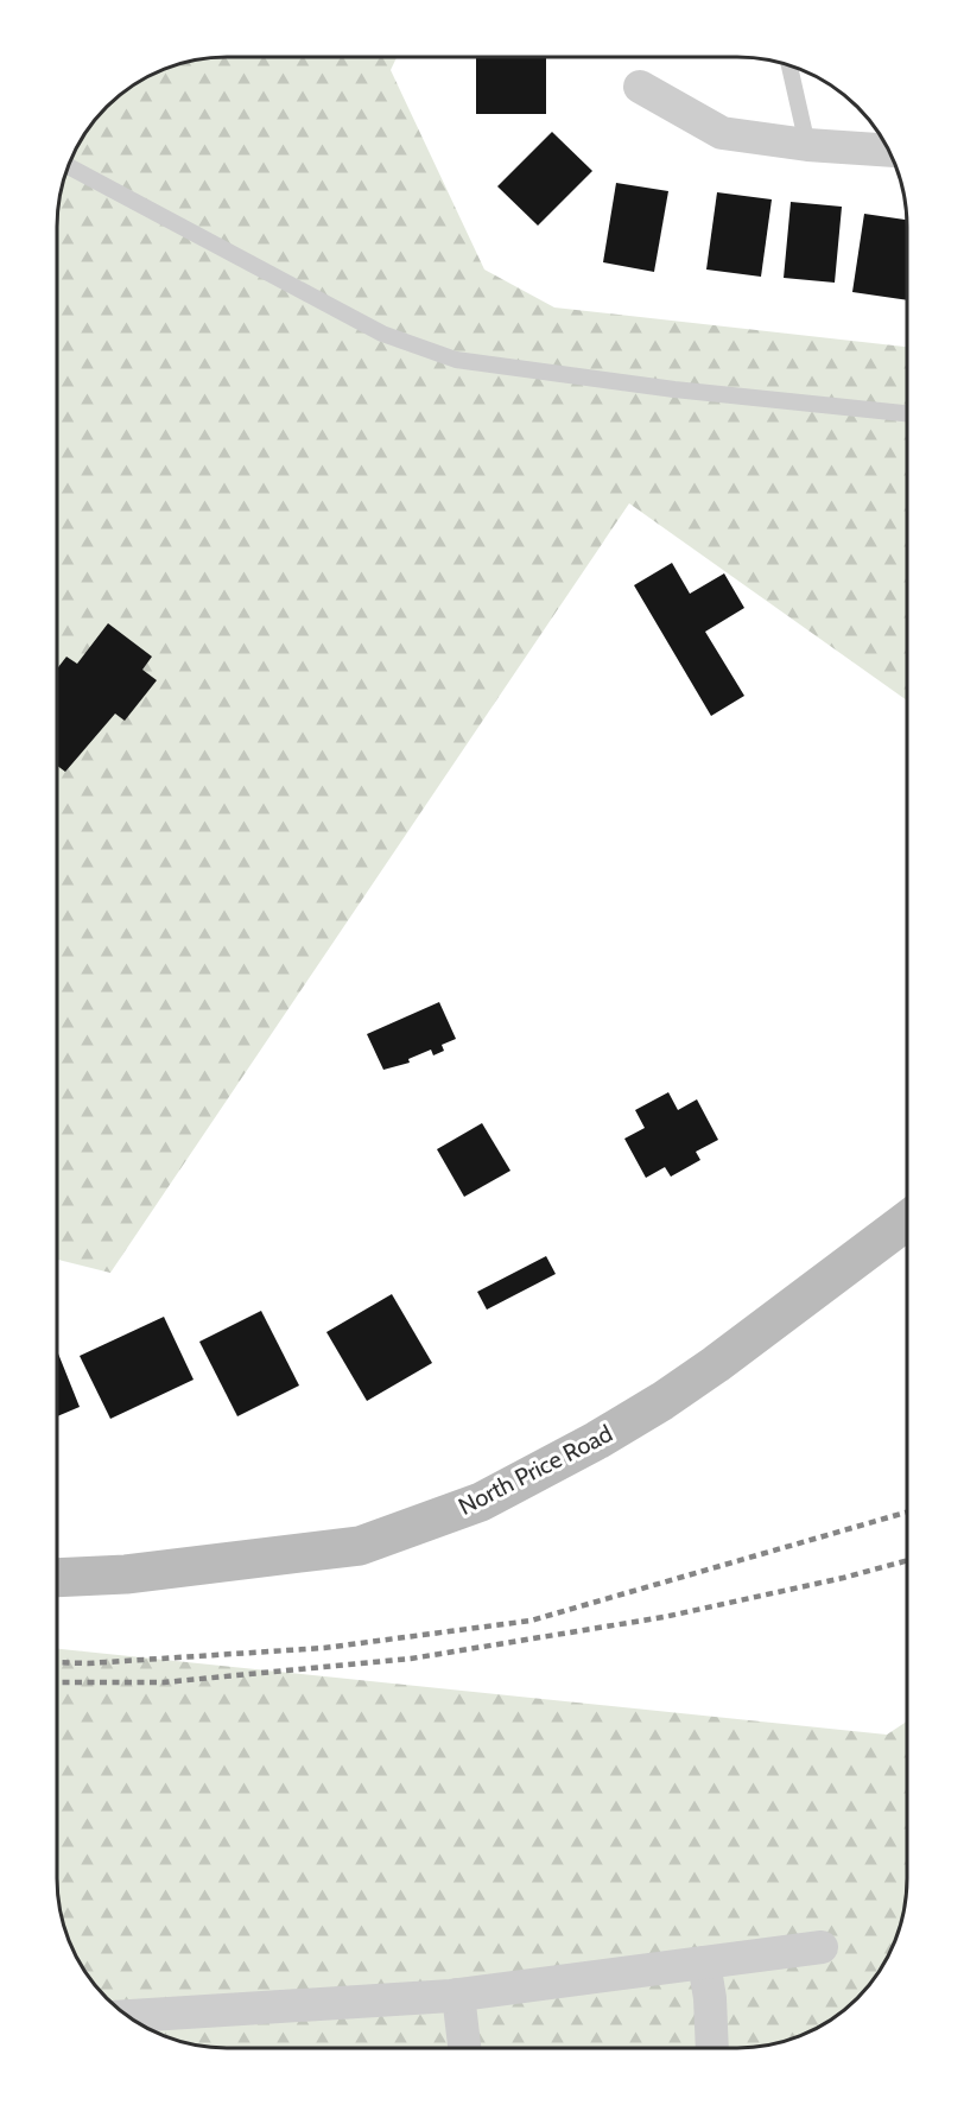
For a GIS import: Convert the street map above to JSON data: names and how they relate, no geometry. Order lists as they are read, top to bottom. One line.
{"streets":{"street":["North Price Road"]}}
